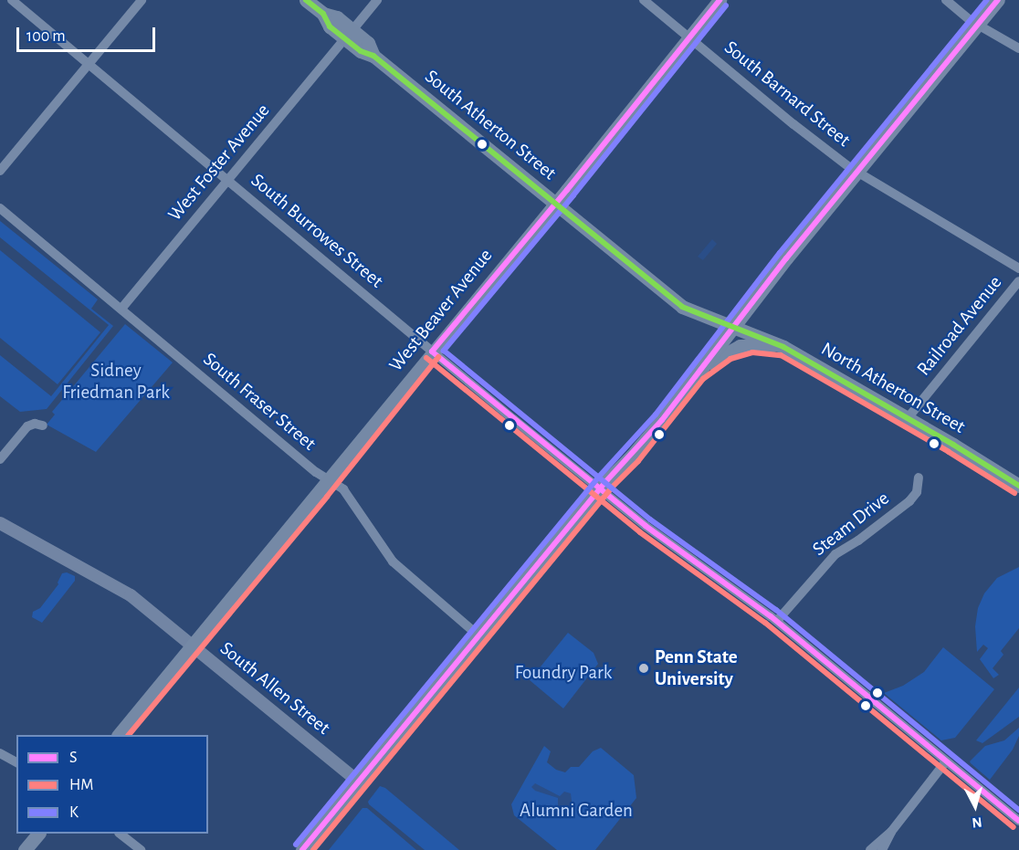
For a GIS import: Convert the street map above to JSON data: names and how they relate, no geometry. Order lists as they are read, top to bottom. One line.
{"streets":{"main road":["South Atherton Street","West Beaver Avenue","North Atherton Street"],"street":["South Barnard Street","West Foster Avenue","South Burrowes Street","Railroad Avenue","South Fraser Street","Steam Drive","South Allen Street"]},"crossings":[["South Barnard Street","West Beaver Avenue"],["South Atherton Street","West Foster Avenue"],["South Atherton Street","West Beaver Avenue"],["South Atherton Street","North Atherton Street"],["West Foster Avenue","South Burrowes Street"],["West Foster Avenue","South Fraser Street"],["South Burrowes Street","West Beaver Avenue"],["South Burrowes Street","Steam Drive"],["West Beaver Avenue","South Fraser Street"],["West Beaver Avenue","South Allen Street"],["Railroad Avenue","North Atherton Street"]],"parks":["Sidney Friedman Park","Foundry Park","Alumni Garden"],"places":["Penn State University"],"lines":["transit line S","transit line K","transit line HM"],"legend":["S","HM","K"],"scale_bar":"100 m","north":"bottom"}
